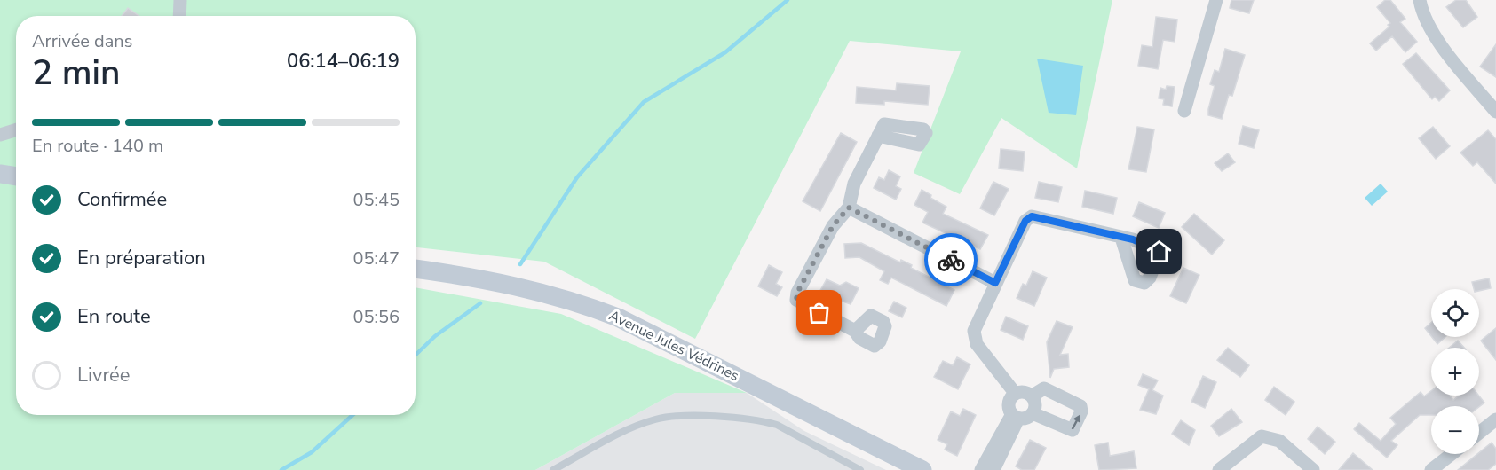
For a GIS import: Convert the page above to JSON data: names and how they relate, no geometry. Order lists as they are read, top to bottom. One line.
{"streets":{"main road":["Avenue Jules Védrines"]},"page":{"heading":["2 min","Arrivée dans","06:14–06:19"],"bar":"En route · 140 m","list":[["Confirmée","05:45"],["En préparation","05:47"],["En route","05:56"],"Livrée"],"map_buttons":["+","−"]}}
